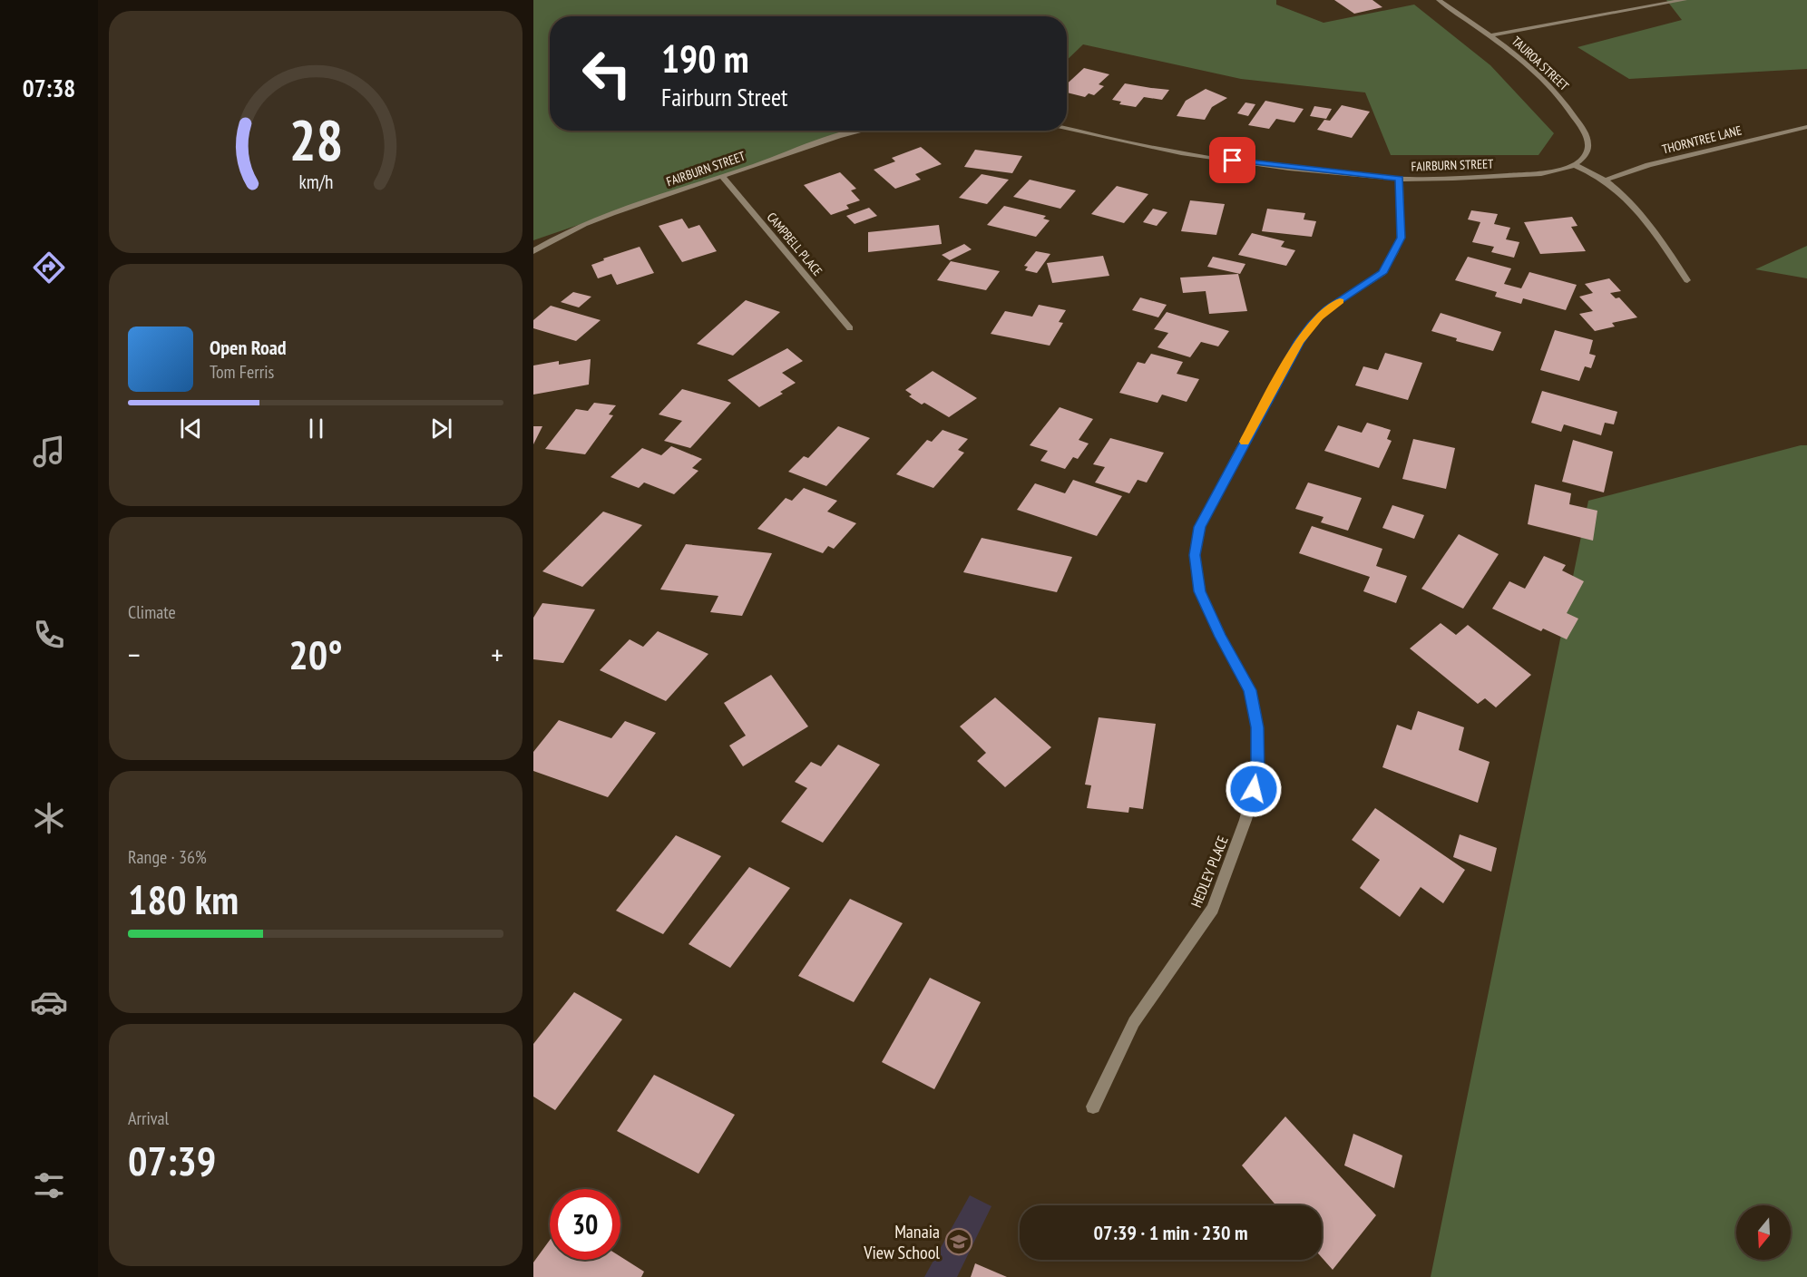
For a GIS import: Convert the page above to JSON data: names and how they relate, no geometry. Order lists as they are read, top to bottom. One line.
{"streets":{"street":["TAUROA STREET","THORNTREE LANE","FAIRBURN STREET","CAMPBELL PLACE","HEDLEY PLACE"]},"crossings":[["TAUROA STREET","FAIRBURN STREET"],["FAIRBURN STREET","CAMPBELL PLACE"],["FAIRBURN STREET","HEDLEY PLACE"]],"places":{"school or university":["Manaia View School"]},"north":"bottom","page":{"tabs":"07:38","turn":["190 m","Fairburn Street"],"song":["Open Road","Tom Ferris"],"tile":["Climate",["Range · 36%","180 km"],["Arrival","07:39"]],"heat":["−","20°","+"],"limit":"30","trip":"07:39 · 1 min · 230 m","gauge":["28","km/h"]}}
